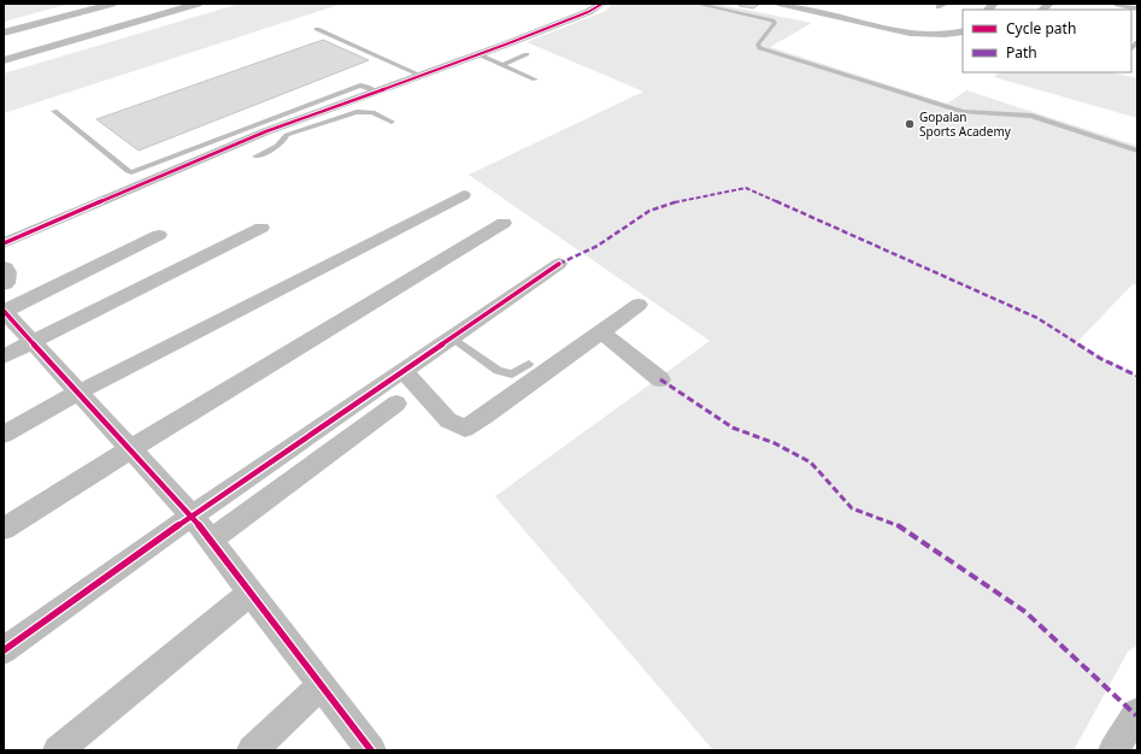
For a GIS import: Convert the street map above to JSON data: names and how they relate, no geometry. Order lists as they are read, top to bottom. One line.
{"places":["Gopalan Sports Academy"],"legend":["Cycle path","Path"]}
